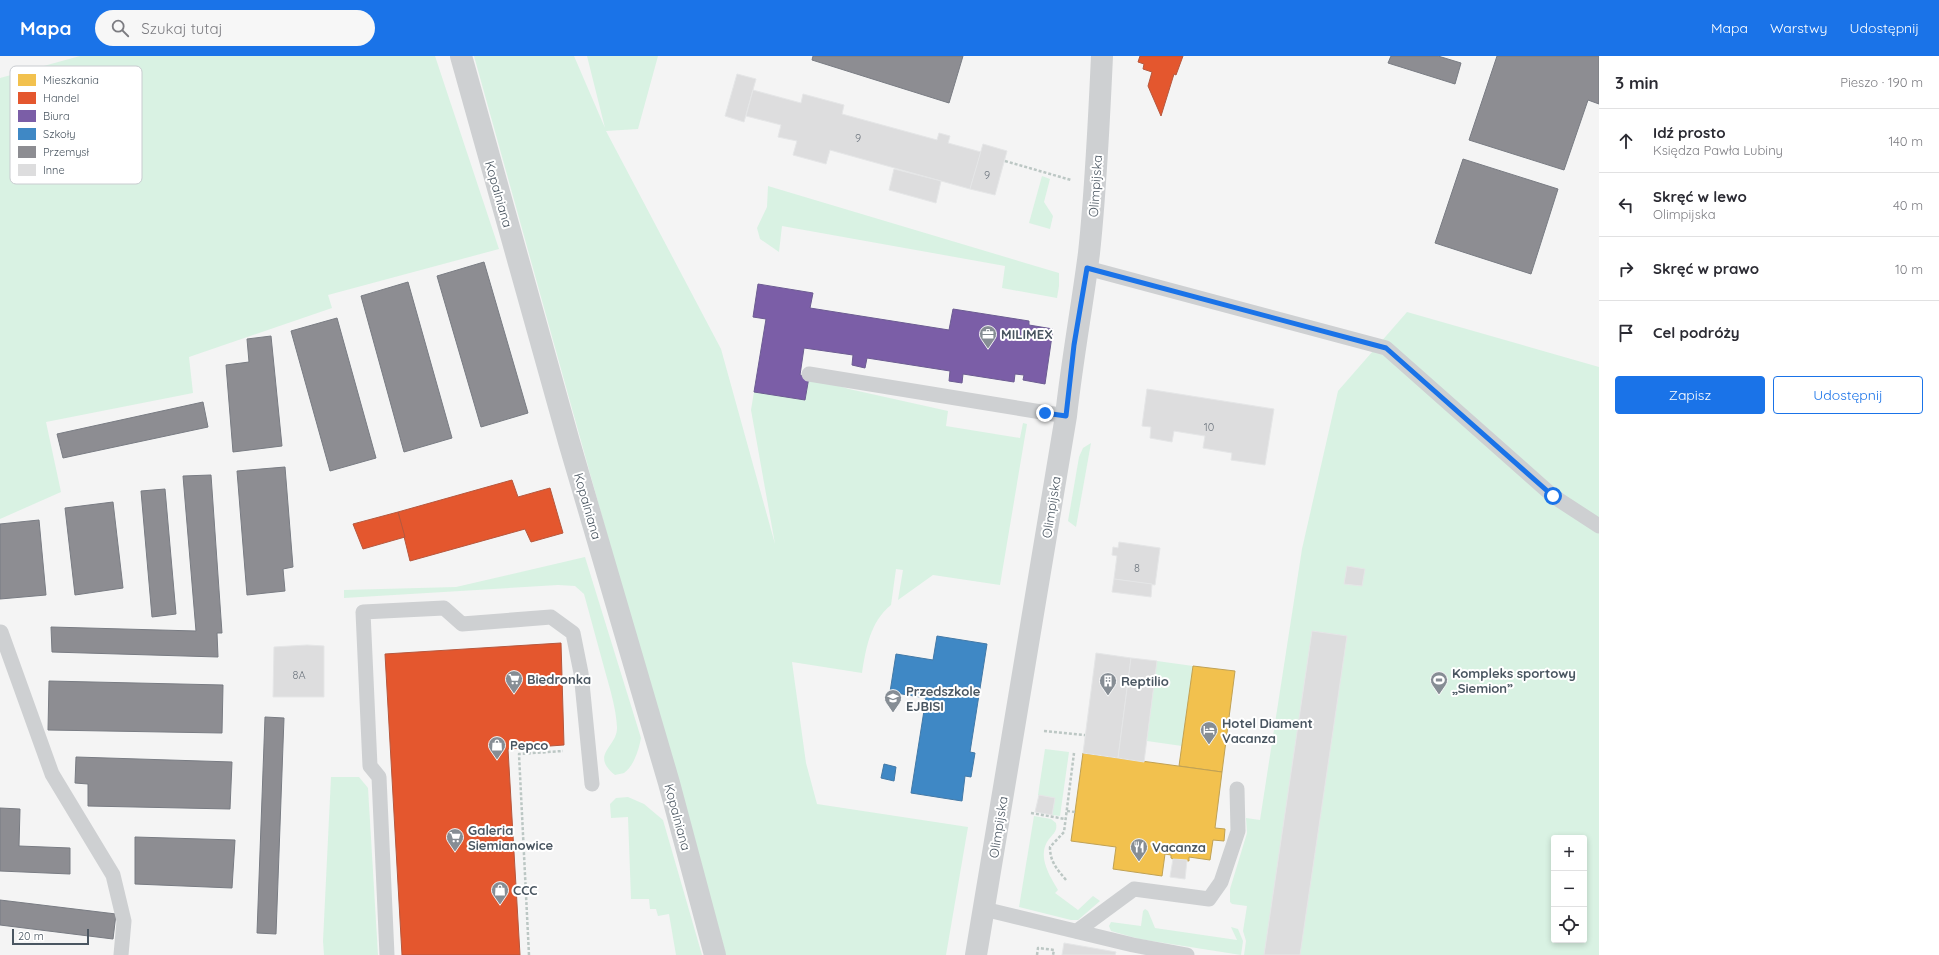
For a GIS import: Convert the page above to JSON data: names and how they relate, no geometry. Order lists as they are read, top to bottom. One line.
{"streets":{"street":["Olimpijska","Kopalniana"]},"places":{"office":["MILIMEX"],"supermarket":["Biedronka","Galeria Siemianowice"],"sports":["Kompleks sportowy „Siemion”"],"building":["Reptilio"],"school or university":["Przedszkole EJBISI"],"hotel":["Hotel Diament Vacanza"],"shop":["Pepco","CCC"],"restaurant":["Vacanza"]},"house_numbers":["9","9","10","8","8A"],"legend":["Mieszkania","Handel","Biura","Szkoły","Przemysł","Inne"],"scale_bar":"20 m","page":{"header":"Mapa","search":"Szukaj tutaj","nav":["Mapa","Warstwy","Udostępnij"],"heading":["3 min","Pieszo · 190 m"],"list":[["Idź prosto","Księdza Pawła Lubiny","140 m"],["Skręć w lewo","Olimpijska","40 m"],["Skręć w prawo","10 m"],"Cel podróży"],"buttons":["Zapisz","Udostępnij"],"map_buttons":["+","−"],"scale":"20 m"}}
